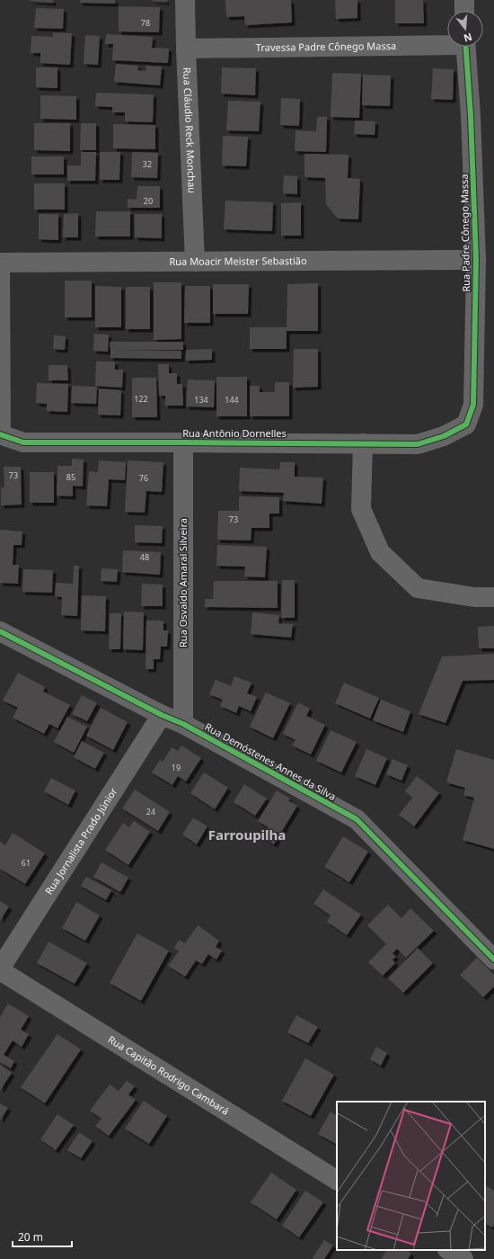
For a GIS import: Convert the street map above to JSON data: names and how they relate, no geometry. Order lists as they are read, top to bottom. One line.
{"streets":{"street":["Travessa Padre Cônego Massa","Rua Cláudio Reck Monchau","Rua Padre Cônego Massa","Rua Moacir Meister Sebastião","Rua Antônio Dornelles","Rua Osvaldo Amaral Silveira","Rua Demóstenes Annes da Silva","Rua Jornalista Prado Júnior","Rua Capitão Rodrigo Cambará"]},"crossings":[["Travessa Padre Cônego Massa","Rua Cláudio Reck Monchau"],["Rua Cláudio Reck Monchau","Rua Moacir Meister Sebastião"],["Rua Padre Cônego Massa","Rua Moacir Meister Sebastião"],["Rua Padre Cônego Massa","Rua Antônio Dornelles"],["Rua Antônio Dornelles","Rua Osvaldo Amaral Silveira"],["Rua Osvaldo Amaral Silveira","Rua Demóstenes Annes da Silva"],["Rua Demóstenes Annes da Silva","Rua Jornalista Prado Júnior"],["Rua Jornalista Prado Júnior","Rua Capitão Rodrigo Cambará"]],"districts":["Farroupilha"],"house_numbers":["78","32","20","122","134","144","73","85","76","73","48","19","24","61"],"scale_bar":"20 m","north":"bottom"}
